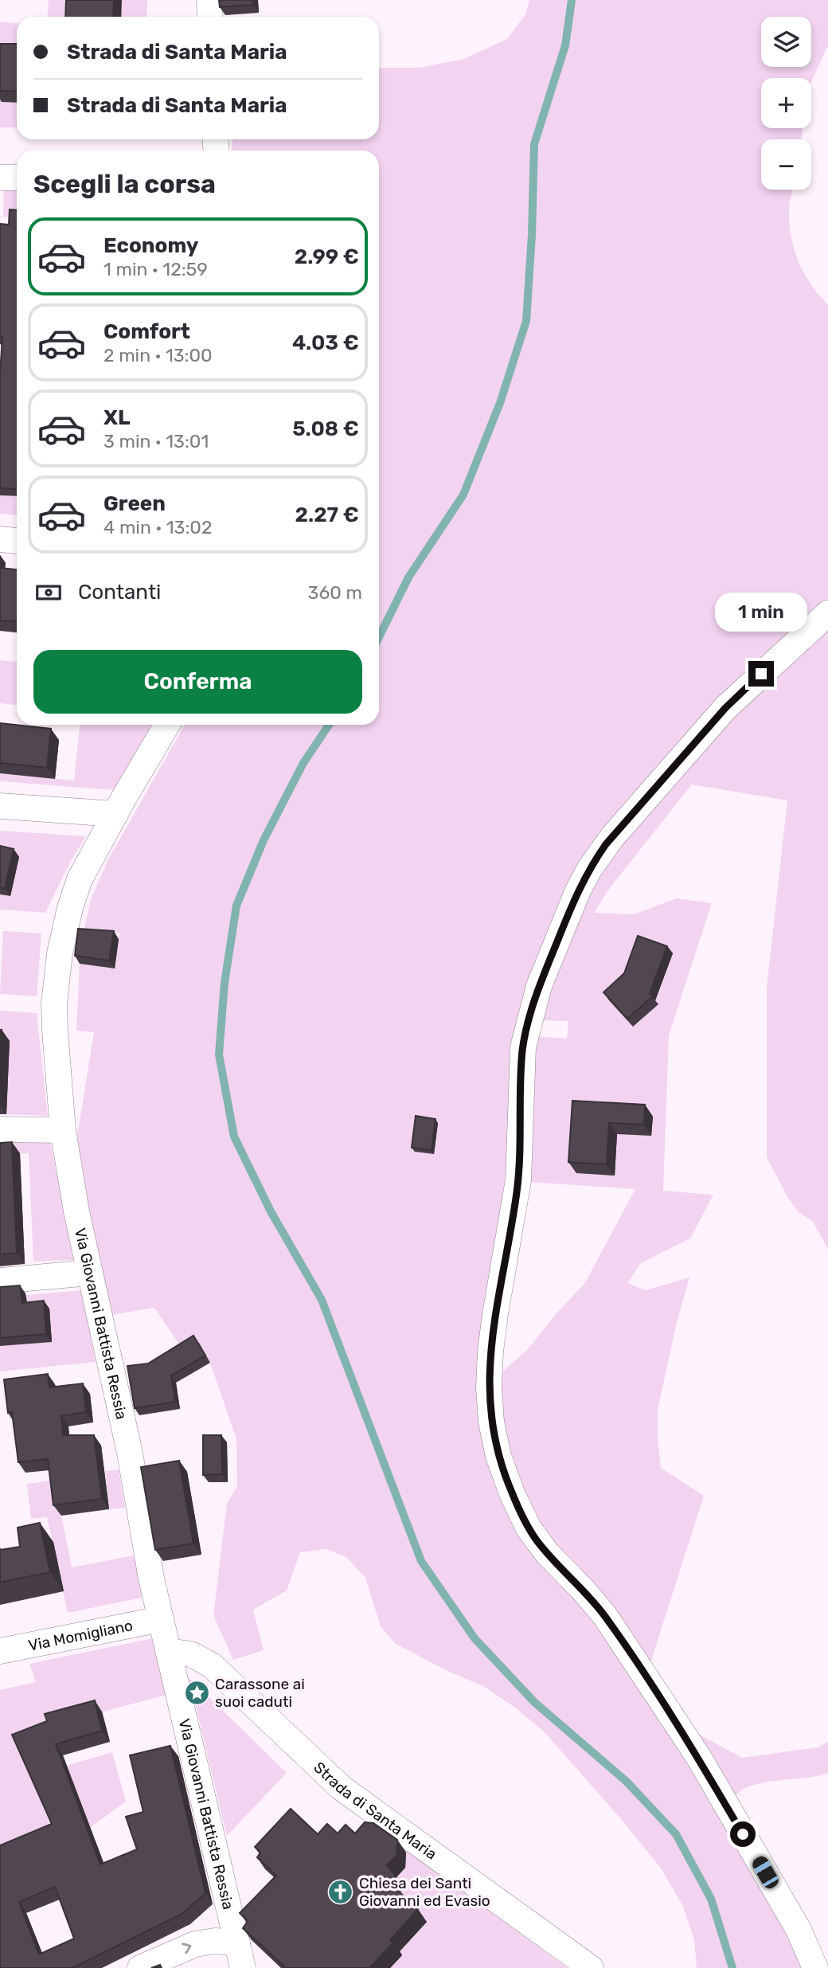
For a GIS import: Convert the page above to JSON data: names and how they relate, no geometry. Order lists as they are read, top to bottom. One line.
{"streets":{"street":["Via Giovanni Battista Ressia","Via Momigliano","Strada di Santa Maria"]},"crossings":[["Via Giovanni Battista Ressia","Via Momigliano"],["Via Giovanni Battista Ressia","Strada di Santa Maria"]],"places":{"place":["Carassone ai suoi caduti"],"church":["Chiesa dei Santi Giovanni ed Evasio"]},"page":{"map_buttons":["+","−"],"banner":["Strada di Santa Maria","Strada di Santa Maria"],"heading":"Scegli la corsa","list":[{"name":"Economy","note":"1 min · 12:59","value":"2.99 €"},{"name":"Comfort","note":"2 min · 13:00","value":"4.03 €"},{"name":"XL","note":"3 min · 13:01","value":"5.08 €"},{"name":"Green","note":"4 min · 13:02","value":"2.27 €"}],"pay":["Contanti","360 m"],"bubble":"1 min","buttons":"Conferma"}}
